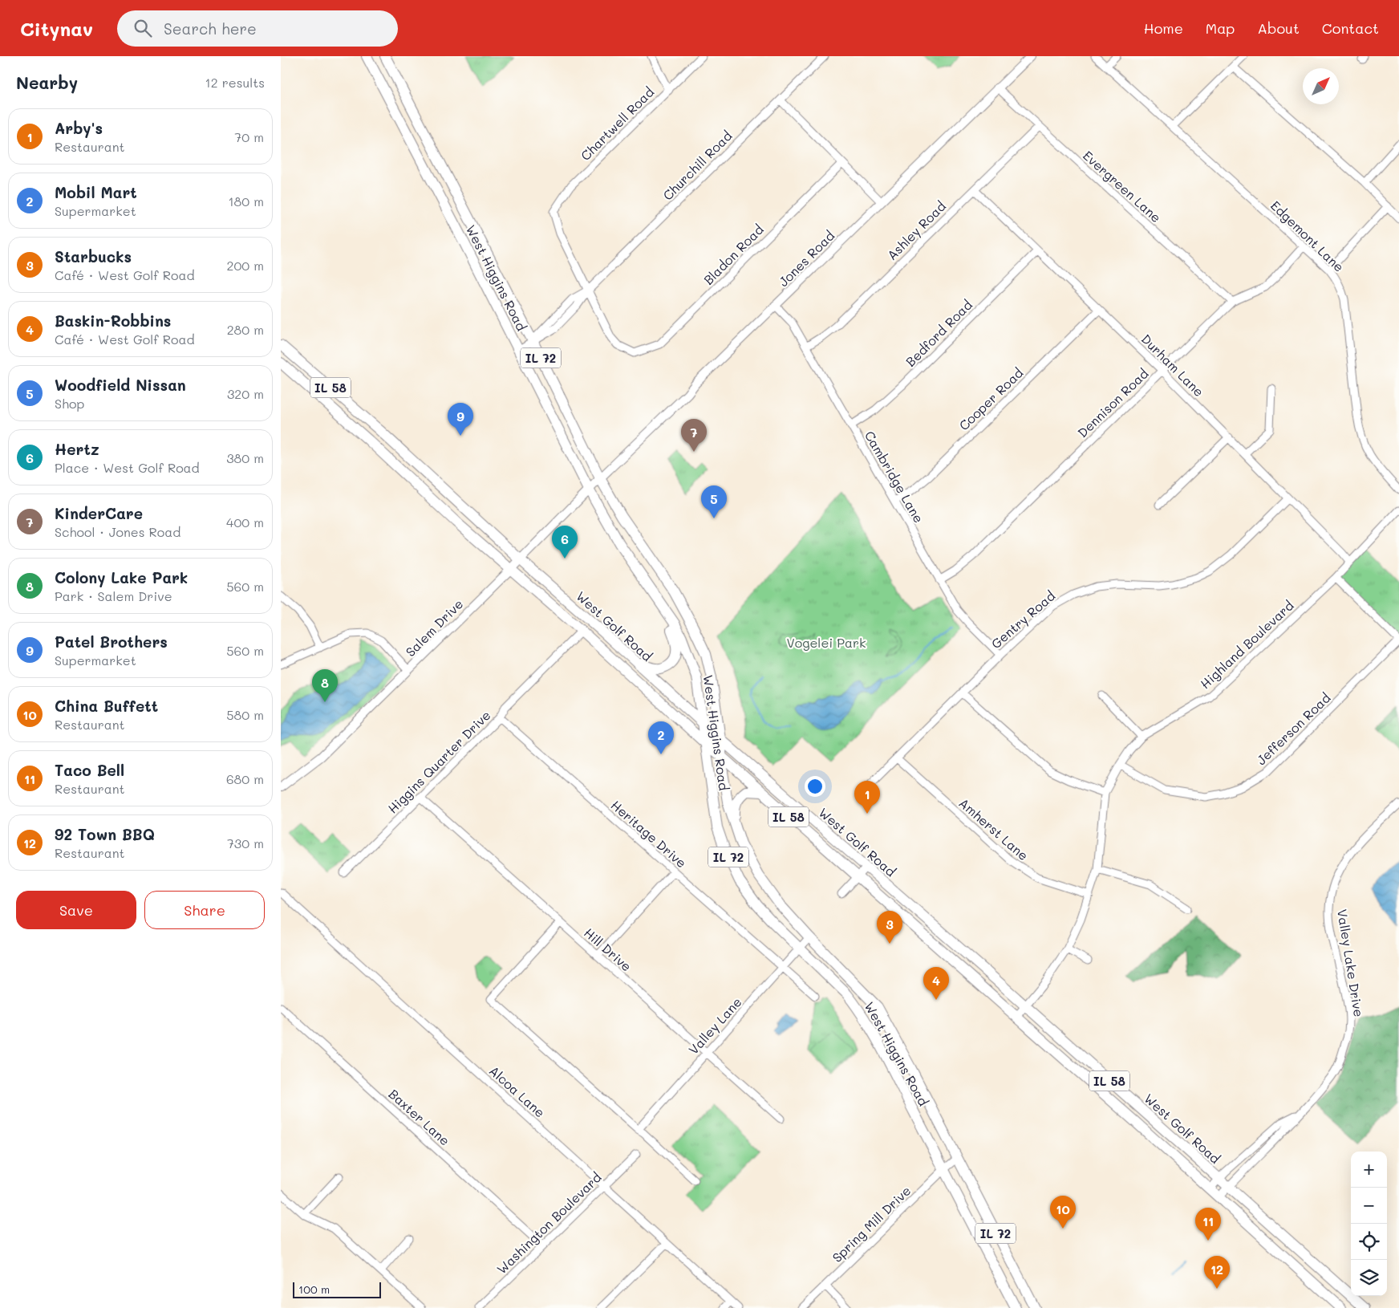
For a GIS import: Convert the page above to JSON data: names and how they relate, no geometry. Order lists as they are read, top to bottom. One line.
{"streets":{"main road":["West Higgins Road","IL 72","IL 58","West Golf Road"],"street":["Chartwell Road","Churchill Road","Evergreen Lane","Ashley Road","Edgemont Lane","Bladon Road","Jones Road","Bedford Road","Durham Lane","Cooper Road","Dennison Road","Cambridge Lane","Gentry Road","Salem Drive","Highland Boulevard","Jefferson Road","Higgins Quarter Drive","Amherst Lane","Heritage Drive","Hill Drive","Valley Lake Drive","Valley Lane","Alcoa Lane","Baxter Lane","Washington Boulevard","Spring Mill Drive"]},"crossings":[["Chartwell Road","Churchill Road"],["Chartwell Road","Bladon Road"],["Churchill Road","Bladon Road"],["Churchill Road","West Higgins Road"],["Evergreen Lane","Ashley Road"],["Evergreen Lane","Jones Road"],["Evergreen Lane","Dennison Road"],["Ashley Road","Durham Lane"],["Ashley Road","Cambridge Lane"],["Edgemont Lane","Dennison Road"],["Jones Road","West Higgins Road"],["Jones Road","Cambridge Lane"],["Jones Road","Salem Drive"],["West Higgins Road","West Golf Road"],["West Higgins Road","Salem Drive"],["West Higgins Road","Valley Lane"],["West Higgins Road","Spring Mill Drive"],["Bedford Road","Durham Lane"],["Bedford Road","Cambridge Lane"],["Durham Lane","Cooper Road"],["Durham Lane","Dennison Road"],["Durham Lane","Gentry Road"],["Durham Lane","Highland Boulevard"],["Cooper Road","Cambridge Lane"],["Dennison Road","Cambridge Lane"],["Cambridge Lane","Gentry Road"],["Gentry Road","Amherst Lane"],["West Golf Road","Salem Drive"],["West Golf Road","Highland Boulevard"],["West Golf Road","Higgins Quarter Drive"],["West Golf Road","Valley Lake Drive"],["Highland Boulevard","Jefferson Road"],["Highland Boulevard","Amherst Lane"],["Higgins Quarter Drive","Heritage Drive"],["Higgins Quarter Drive","Hill Drive"],["Heritage Drive","Valley Lane"],["Hill Drive","Valley Lane"],["Alcoa Lane","Washington Boulevard"],["Baxter Lane","Washington Boulevard"]],"parks":["Vogelei Park"],"scale_bar":"100 m","north":"top right","page":{"header":"Citynav","search":"Search here","nav":["Home","Map","About","Contact"],"heading":["Nearby","12 results"],"list":[{"mark":"1","name":"Arby's","note":"Restaurant","value":"70 m"},{"mark":"2","name":"Mobil Mart","note":"Supermarket","value":"180 m"},{"mark":"3","name":"Starbucks","note":"Café · West Golf Road","value":"200 m"},{"mark":"4","name":"Baskin-Robbins","note":"Café · West Golf Road","value":"280 m"},{"mark":"5","name":"Woodfield Nissan","note":"Shop","value":"320 m"},{"mark":"6","name":"Hertz","note":"Place · West Golf Road","value":"380 m"},{"mark":"7","name":"KinderCare","note":"School · Jones Road","value":"400 m"},{"mark":"8","name":"Colony Lake Park","note":"Park · Salem Drive","value":"560 m"},{"mark":"9","name":"Patel Brothers","note":"Supermarket","value":"560 m"},{"mark":"10","name":"China Buffett","note":"Restaurant","value":"580 m"},{"mark":"11","name":"Taco Bell","note":"Restaurant","value":"680 m"},{"mark":"12","name":"92 Town BBQ","note":"Restaurant","value":"730 m"}],"pins":["9","7","5","6","8","2","1","3","4","10","11","12"],"buttons":["Save","Share"],"map_buttons":["+","−"],"scale":"100 m"}}
